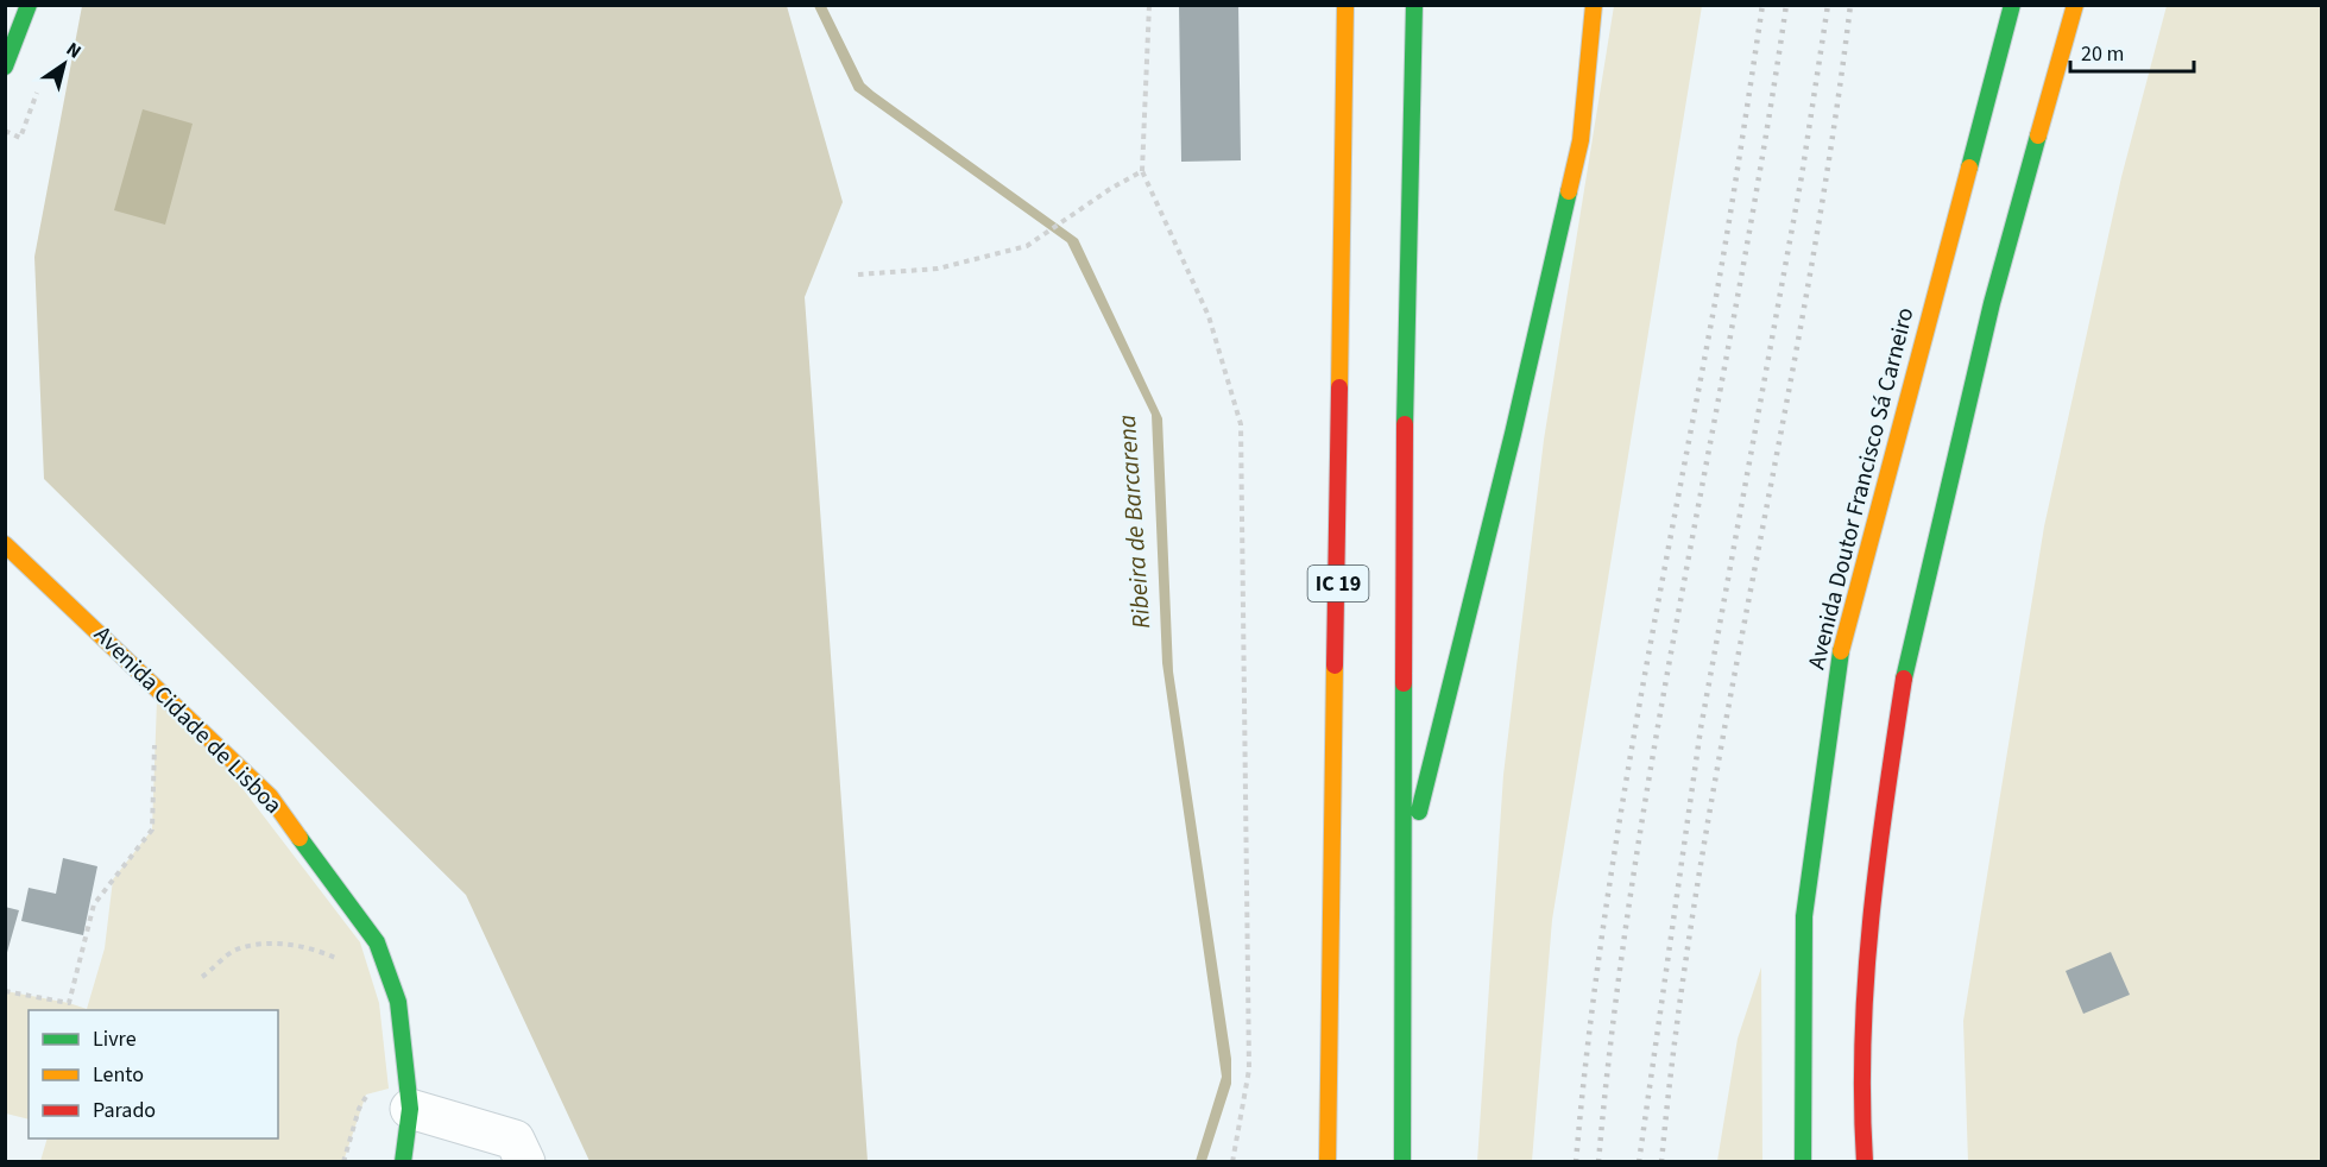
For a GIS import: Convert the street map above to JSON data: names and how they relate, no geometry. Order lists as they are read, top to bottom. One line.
{"streets":{"main road":["Avenida Doutor Francisco Sá Carneiro","IC 19","Avenida Cidade de Lisboa"]},"water":["Ribeira de Barcarena"],"legend":["Livre","Lento","Parado"],"scale_bar":"20 m","north":"top right"}
